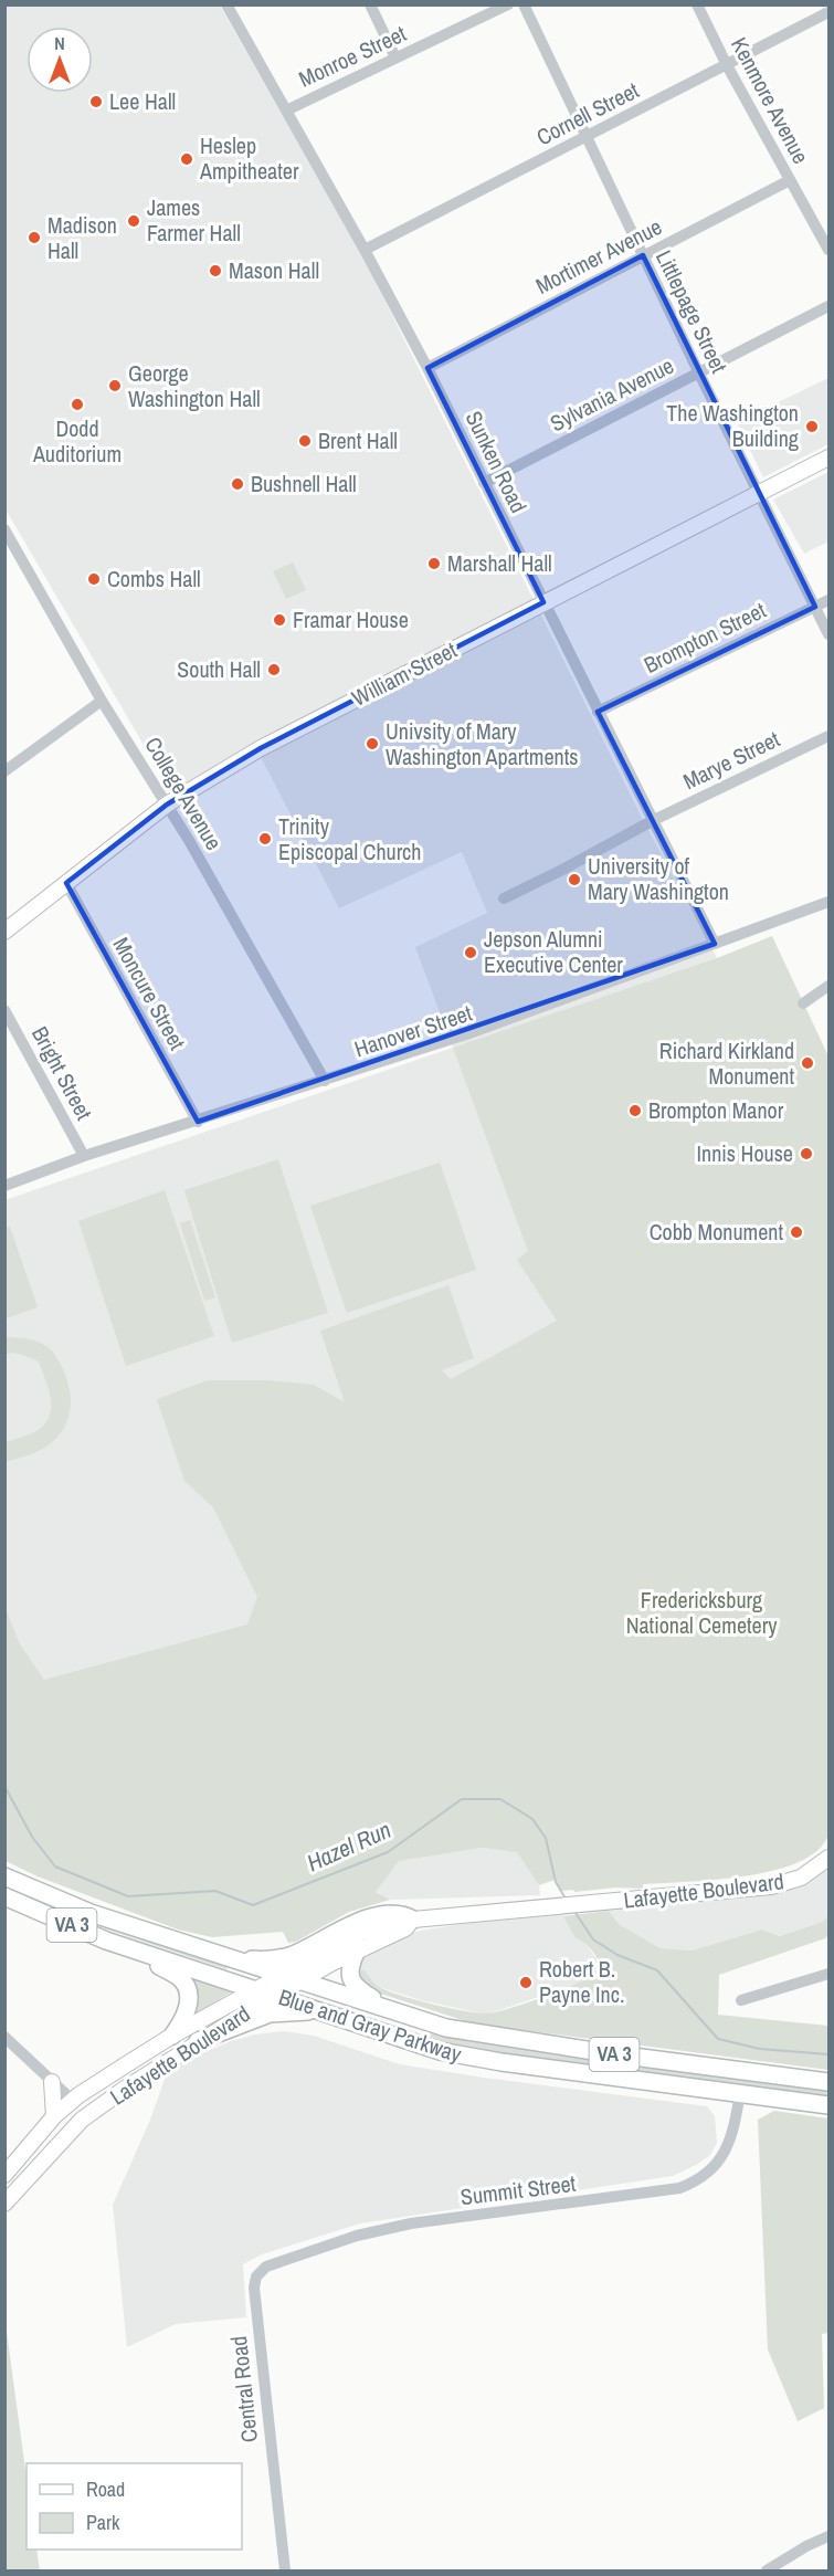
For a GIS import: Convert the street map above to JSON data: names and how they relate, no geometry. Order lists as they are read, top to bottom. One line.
{"streets":{"highway":["VA 3","Blue and Gray Parkway"],"main road":["William Street","Lafayette Boulevard"],"street":["Monroe Street","Kenmore Avenue","Cornell Street","Mortimer Avenue","Littlepage Street","Sylvania Avenue","Sunken Road","Brompton Street","Marye Street","College Avenue","Moncure Street","Hanover Street","Bright Street","Summit Street","Central Road"]},"crossings":[["Monroe Street","Sunken Road"],["Kenmore Avenue","Cornell Street"],["Kenmore Avenue","Mortimer Avenue"],["Cornell Street","Littlepage Street"],["Cornell Street","Sunken Road"],["Mortimer Avenue","Littlepage Street"],["Mortimer Avenue","Sunken Road"],["Littlepage Street","Sylvania Avenue"],["Littlepage Street","Brompton Street"],["Littlepage Street","William Street"],["Sylvania Avenue","Sunken Road"],["Sunken Road","Brompton Street"],["Sunken Road","William Street"],["Sunken Road","Marye Street"],["Sunken Road","Hanover Street"],["William Street","College Avenue"],["William Street","Moncure Street"],["College Avenue","Hanover Street"],["Moncure Street","Hanover Street"],["Hanover Street","Bright Street"],["Lafayette Boulevard","Blue and Gray Parkway"],["Blue and Gray Parkway","Summit Street"],["Summit Street","Central Road"]],"water":["Hazel Run"],"parks":["Fredericksburg National Cemetery"],"places":["Lee Hall","Heslep Ampitheater","James Farmer Hall","Madison Hall","Mason Hall","George Washington Hall","Dodd Auditorium","The Washington Building","Brent Hall","Bushnell Hall","Marshall Hall","Combs Hall","Framar House","South Hall","Univsity of Mary Washington Apartments","Trinity Episcopal Church","University of Mary Washington","Jepson Alumni Executive Center","Richard Kirkland Monument","Brompton Manor","Innis House","Cobb Monument","Robert B. Payne Inc."],"legend":["Road","Park"],"north":"top"}
